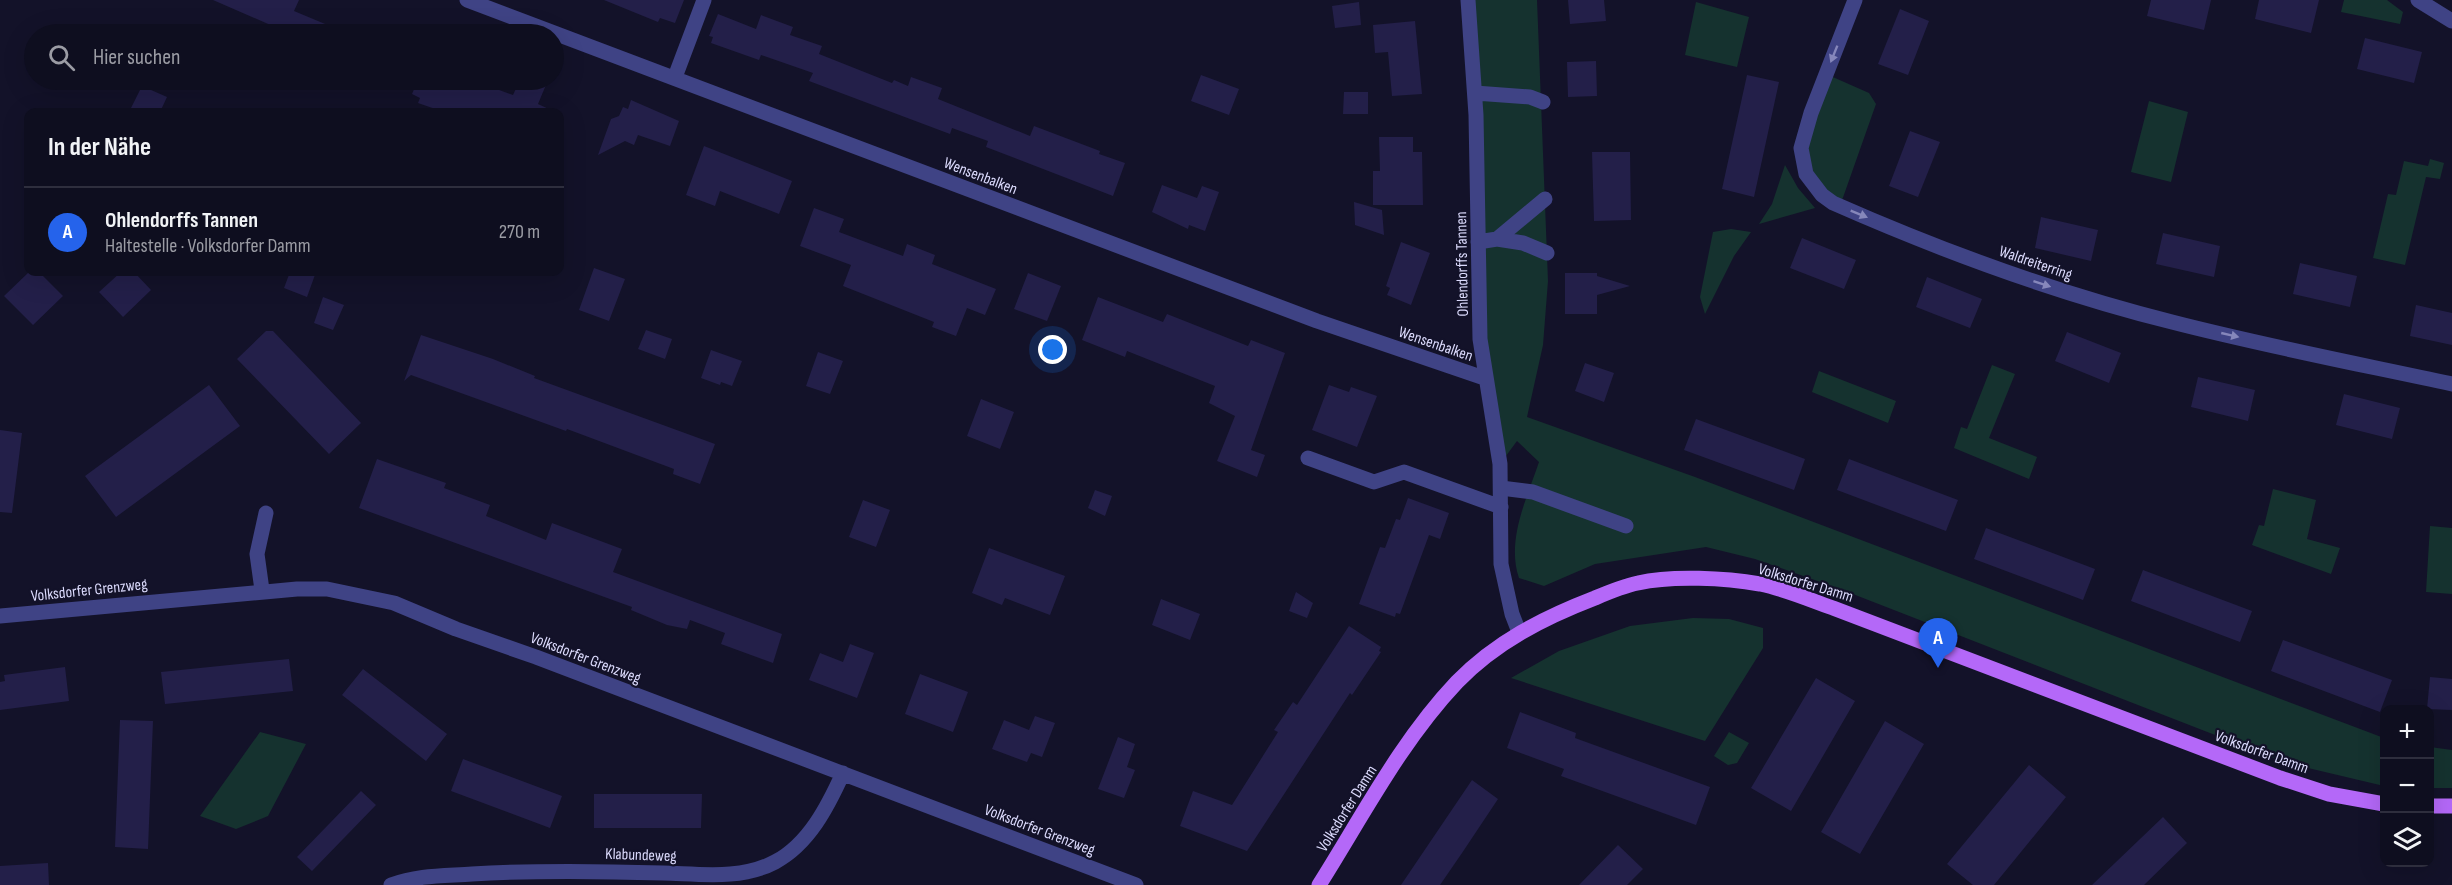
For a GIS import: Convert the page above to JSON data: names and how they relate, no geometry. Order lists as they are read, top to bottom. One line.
{"streets":{"main road":["Volksdorfer Damm"],"street":["Wensenbalken","Waldreiterring","Ohlendorffs Tannen","Volksdorfer Grenzweg","Klabundeweg"]},"crossings":[["Wensenbalken","Ohlendorffs Tannen"],["Ohlendorffs Tannen","Volksdorfer Damm"],["Volksdorfer Grenzweg","Klabundeweg"]],"one_way":["Waldreiterring"],"page":{"search":"Hier suchen","heading":"In der Nähe","list":[{"mark":"A","name":"Ohlendorffs Tannen","note":"Haltestelle · Volksdorfer Damm","value":"270 m"}],"pins":"A","map_buttons":["+","−"]}}
